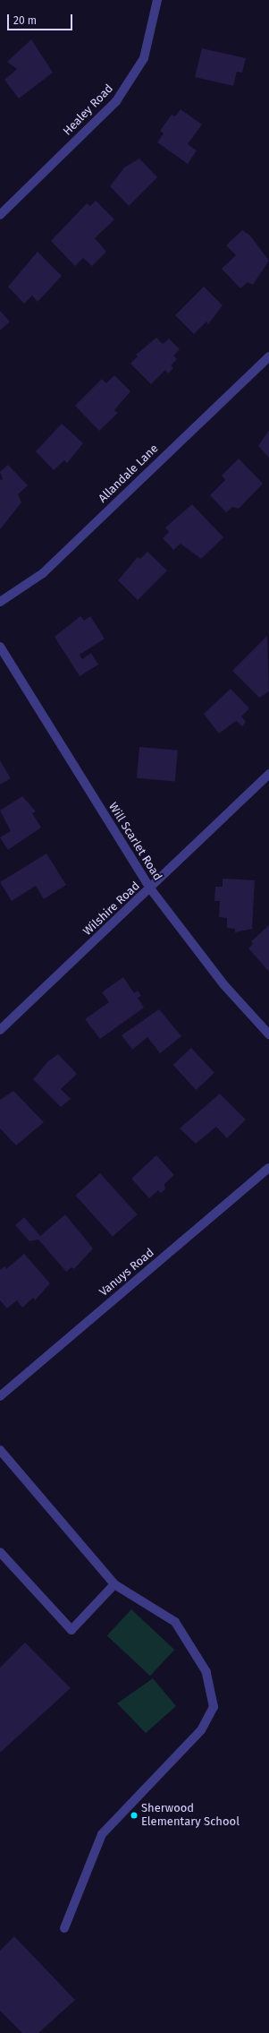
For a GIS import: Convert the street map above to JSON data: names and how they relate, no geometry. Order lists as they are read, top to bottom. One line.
{"streets":{"street":["Healey Road","Allandale Lane","Will Scarlet Road","Wilshire Road","Vanuys Road"]},"crossings":[["Will Scarlet Road","Wilshire Road"]],"places":["Sherwood Elementary School"],"scale_bar":"20 m"}
